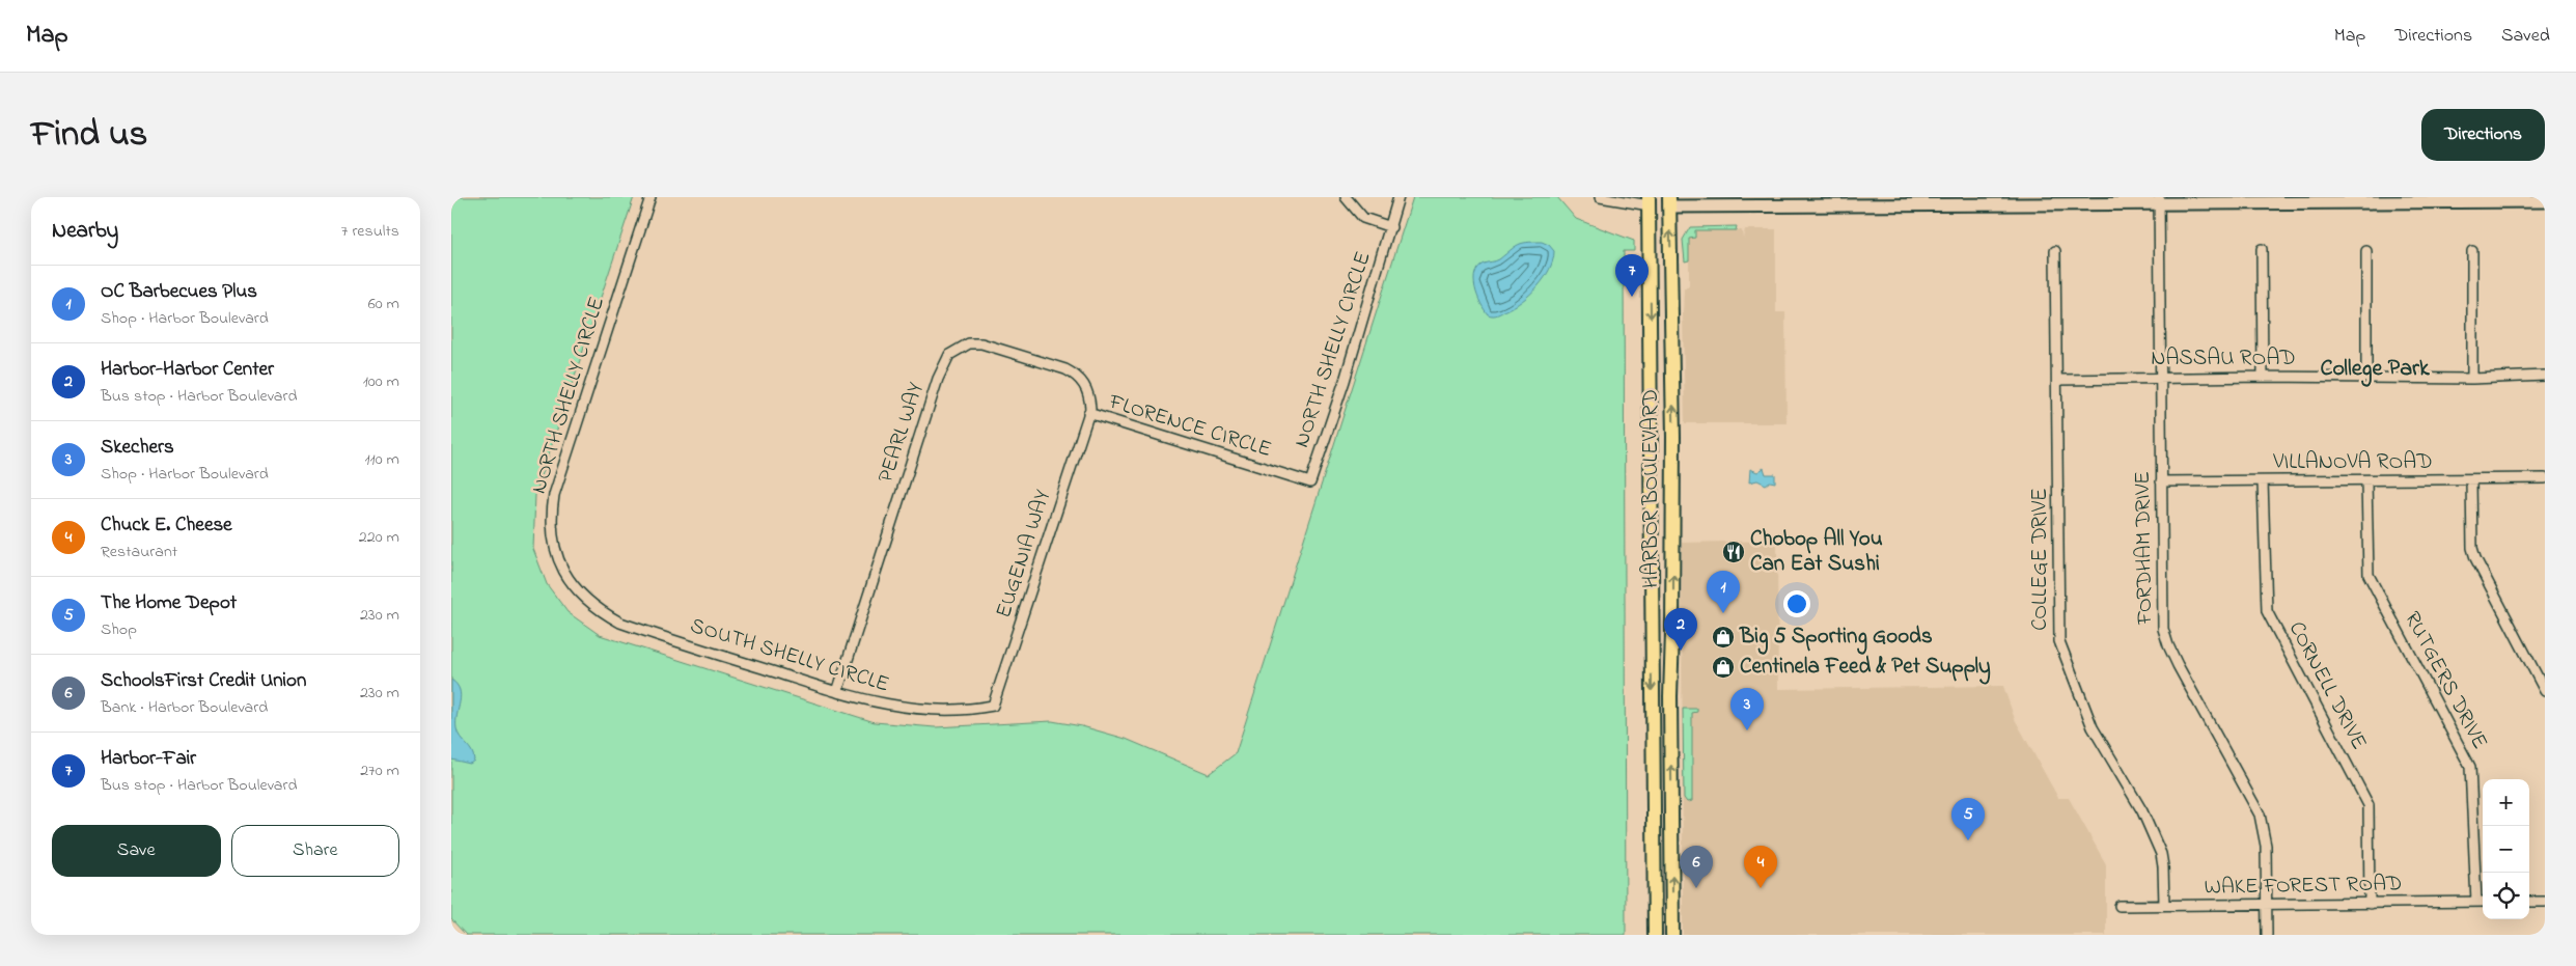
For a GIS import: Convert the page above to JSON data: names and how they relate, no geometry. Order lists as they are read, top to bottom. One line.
{"streets":{"main road":["HARBOR BOULEVARD"],"street":["NORTH SHELLY CIRCLE","NASSAU ROAD","FLORENCE CIRCLE","PEARL WAY","VILLANOVA ROAD","FORDHAM DRIVE","EUGENIA WAY","COLLEGE DRIVE","SOUTH SHELLY CIRCLE","RUTGERS DRIVE","CORNELL DRIVE","WAKE FOREST ROAD"]},"crossings":[["NORTH SHELLY CIRCLE","FLORENCE CIRCLE"],["NORTH SHELLY CIRCLE","SOUTH SHELLY CIRCLE"],["NASSAU ROAD","FORDHAM DRIVE"],["NASSAU ROAD","COLLEGE DRIVE"],["FLORENCE CIRCLE","PEARL WAY"],["FLORENCE CIRCLE","EUGENIA WAY"],["PEARL WAY","EUGENIA WAY"],["PEARL WAY","SOUTH SHELLY CIRCLE"],["VILLANOVA ROAD","FORDHAM DRIVE"],["VILLANOVA ROAD","RUTGERS DRIVE"],["VILLANOVA ROAD","CORNELL DRIVE"],["FORDHAM DRIVE","WAKE FOREST ROAD"],["EUGENIA WAY","SOUTH SHELLY CIRCLE"],["COLLEGE DRIVE","WAKE FOREST ROAD"],["RUTGERS DRIVE","WAKE FOREST ROAD"],["CORNELL DRIVE","WAKE FOREST ROAD"]],"districts":["College Park"],"places":{"restaurant":["Chobop All You Can Eat Sushi"],"shop":["Big 5 Sporting Goods","Centinela Feed & Pet Supply"]},"page":{"header":"Map","nav":["Map","Directions","Saved"],"title":"Find us","buttons":["Directions",["Save","Share"]],"heading":["Nearby","7 results"],"pins":["7","1","2","3","5","4","6"],"list":[{"mark":"1","name":"OC Barbecues Plus","note":"Shop · Harbor Boulevard","value":"60 m"},{"mark":"2","name":"Harbor-Harbor Center","note":"Bus stop · Harbor Boulevard","value":"100 m"},{"mark":"3","name":"Skechers","note":"Shop · Harbor Boulevard","value":"110 m"},{"mark":"4","name":"Chuck E. Cheese","note":"Restaurant","value":"220 m"},{"mark":"5","name":"The Home Depot","note":"Shop","value":"230 m"},{"mark":"6","name":"SchoolsFirst Credit Union","note":"Bank · Harbor Boulevard","value":"230 m"},{"mark":"7","name":"Harbor-Fair","note":"Bus stop · Harbor Boulevard","value":"270 m"}],"map_buttons":["+","−"]}}
